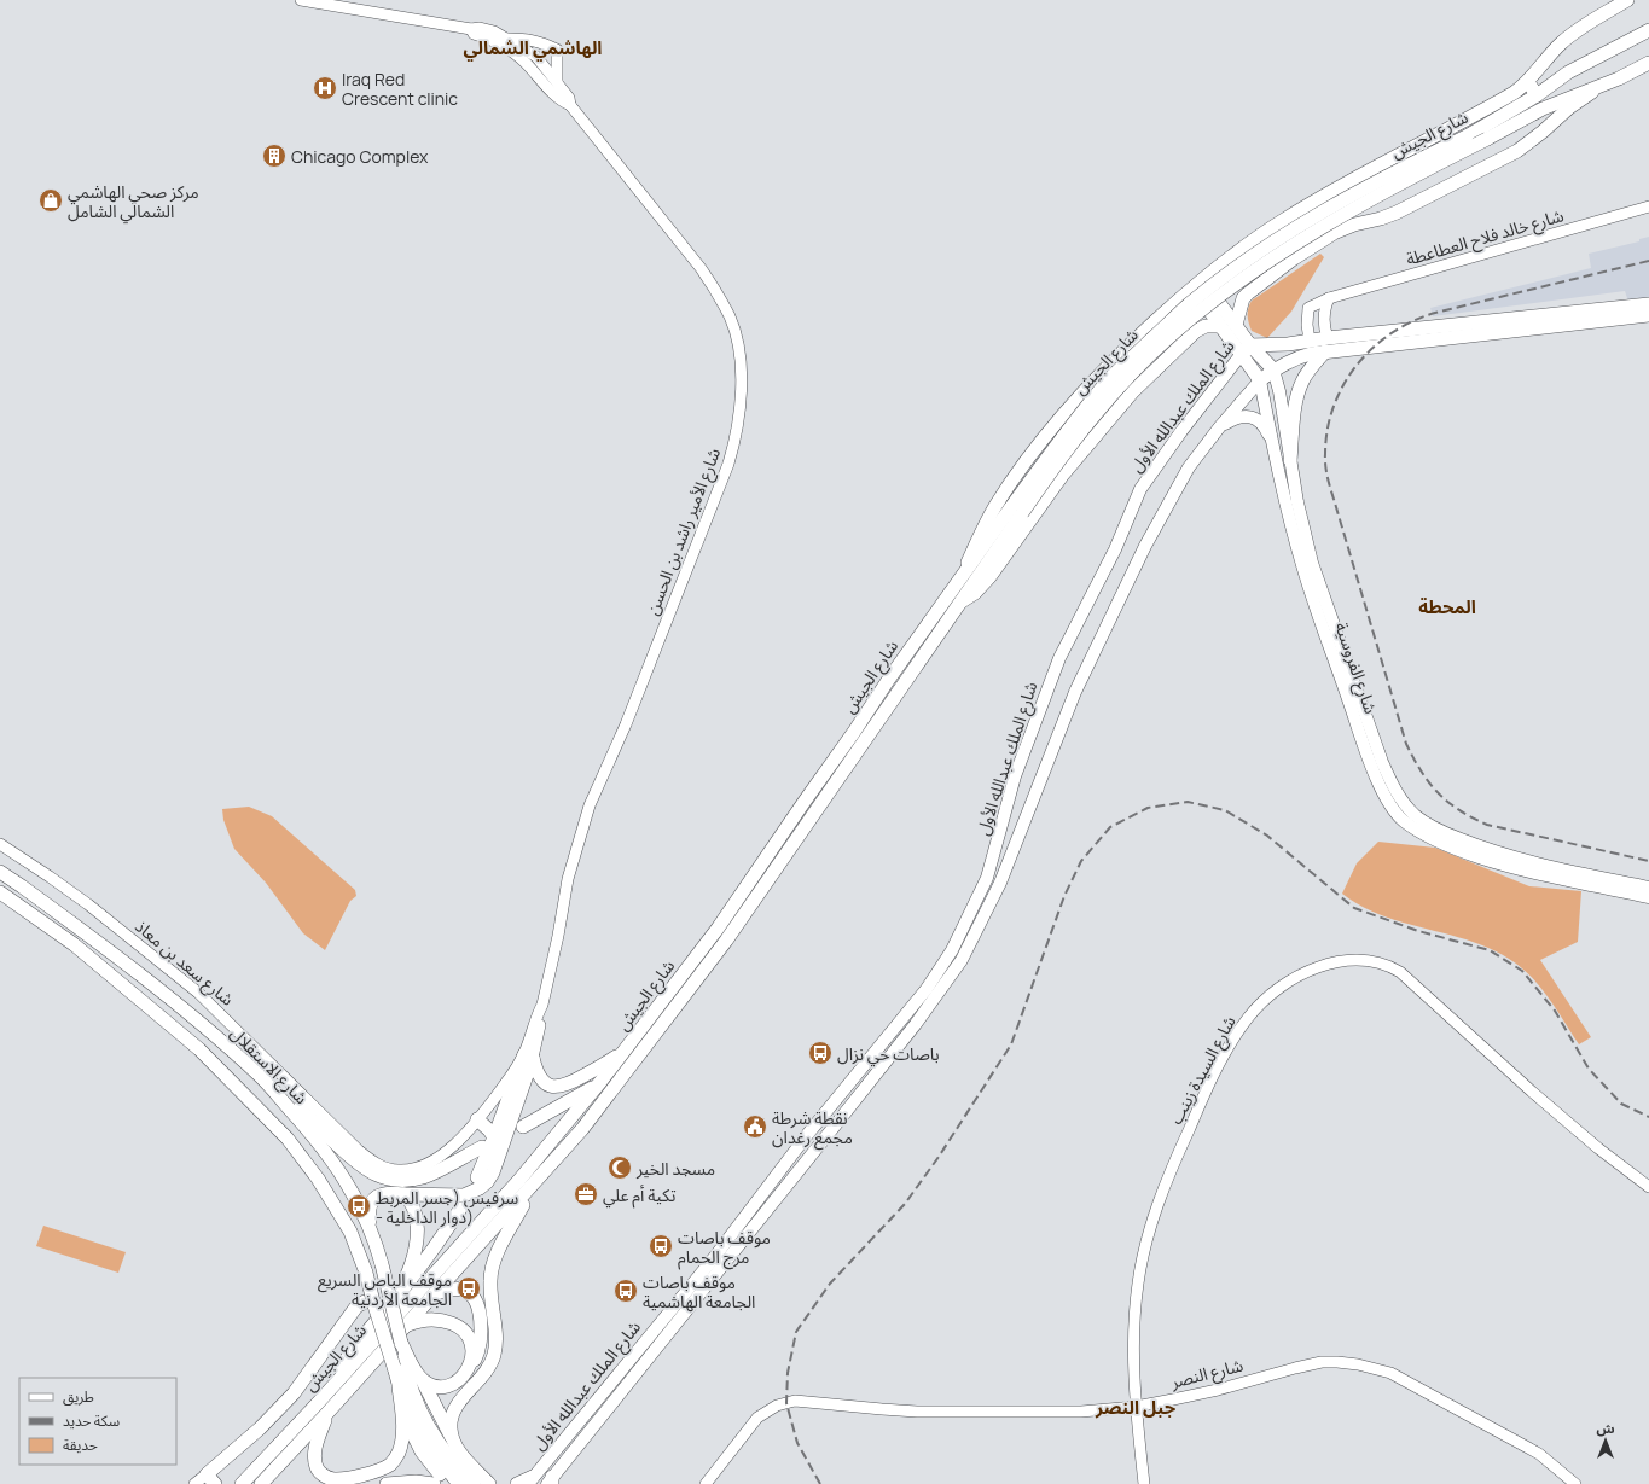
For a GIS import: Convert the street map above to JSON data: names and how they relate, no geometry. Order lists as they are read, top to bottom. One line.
{"streets":{"main road":["شارع الجيش","شارع الملك عبدالله الأول","شارع الفروسية","شارع الاستقلال"],"street":["شارع خالد فلاح العطاعطة","شارع الأمير راشد بن الحسن","شارع سعد بن معاذ","شارع السيدة زينب","شارع النصر"]},"crossings":[["شارع خالد فلاح العطاعطة","شارع الملك عبدالله الأول"],["شارع الملك عبدالله الأول","شارع الفروسية"],["شارع الأمير راشد بن الحسن","شارع سعد بن معاذ"],["شارع السيدة زينب","شارع النصر"]],"districts":["الهاشمي الشمالي","المحطة","جبل النصر"],"places":{"hospital":["Iraq Red Crescent clinic"],"building":["Chicago Complex"],"shop":["مركز صحي الهاشمي الشمالي الشامل"],"bus stop":["باصات حي نزال","سرفيس (جسر المربط - دوار الداخلية)","موقف باصات مرج الحمام","موقف الباص السريع الجامعة الأردنية","موقف باصات الجامعة الهاشمية"],"public building":["نقطة شرطة مجمع رغدان"],"mosque":["مسجد الخير"],"office":["تكية أم علي"]},"legend":["طريق","سكة حديد","حديقة"],"north":"top"}
